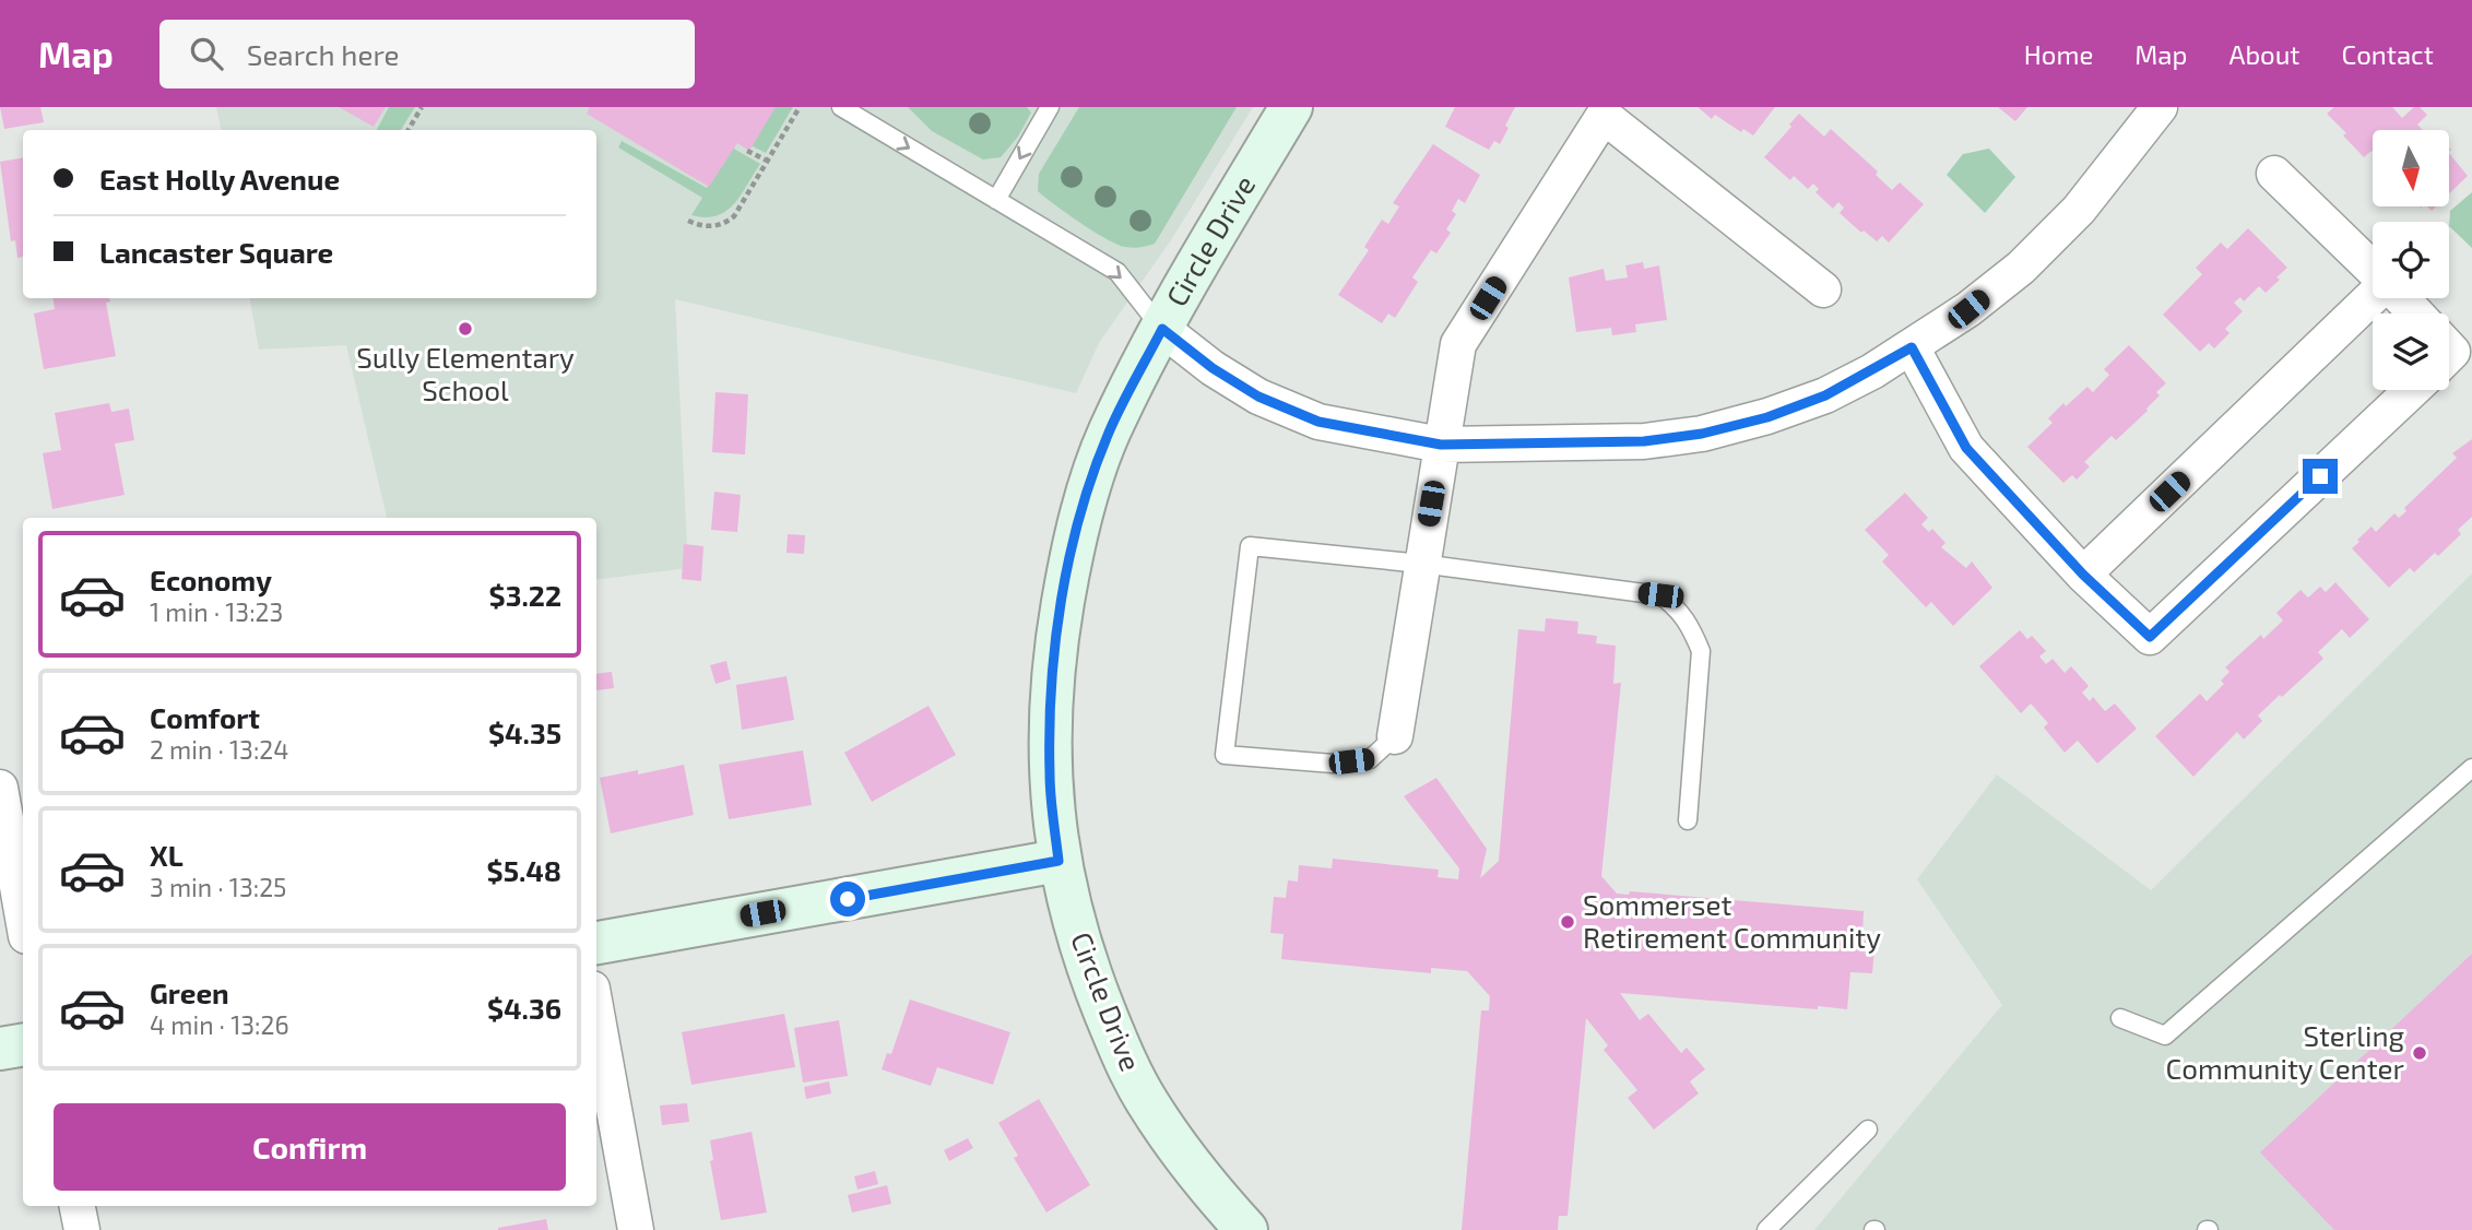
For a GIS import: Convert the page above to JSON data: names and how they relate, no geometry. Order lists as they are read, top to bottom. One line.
{"streets":{"street":["Circle Drive"]},"places":["Sully Elementary School","Sommerset Retirement Community","Sterling Community Center"],"north":"bottom","page":{"header":"Map","search":"Search here","nav":["Home","Map","About","Contact"],"banner":["East Holly Avenue","Lancaster Square"],"list":[{"name":"Economy","note":"1 min · 13:23","value":"$3.22"},{"name":"Comfort","note":"2 min · 13:24","value":"$4.35"},{"name":"XL","note":"3 min · 13:25","value":"$5.48"},{"name":"Green","note":"4 min · 13:26","value":"$4.36"}],"buttons":"Confirm"}}
